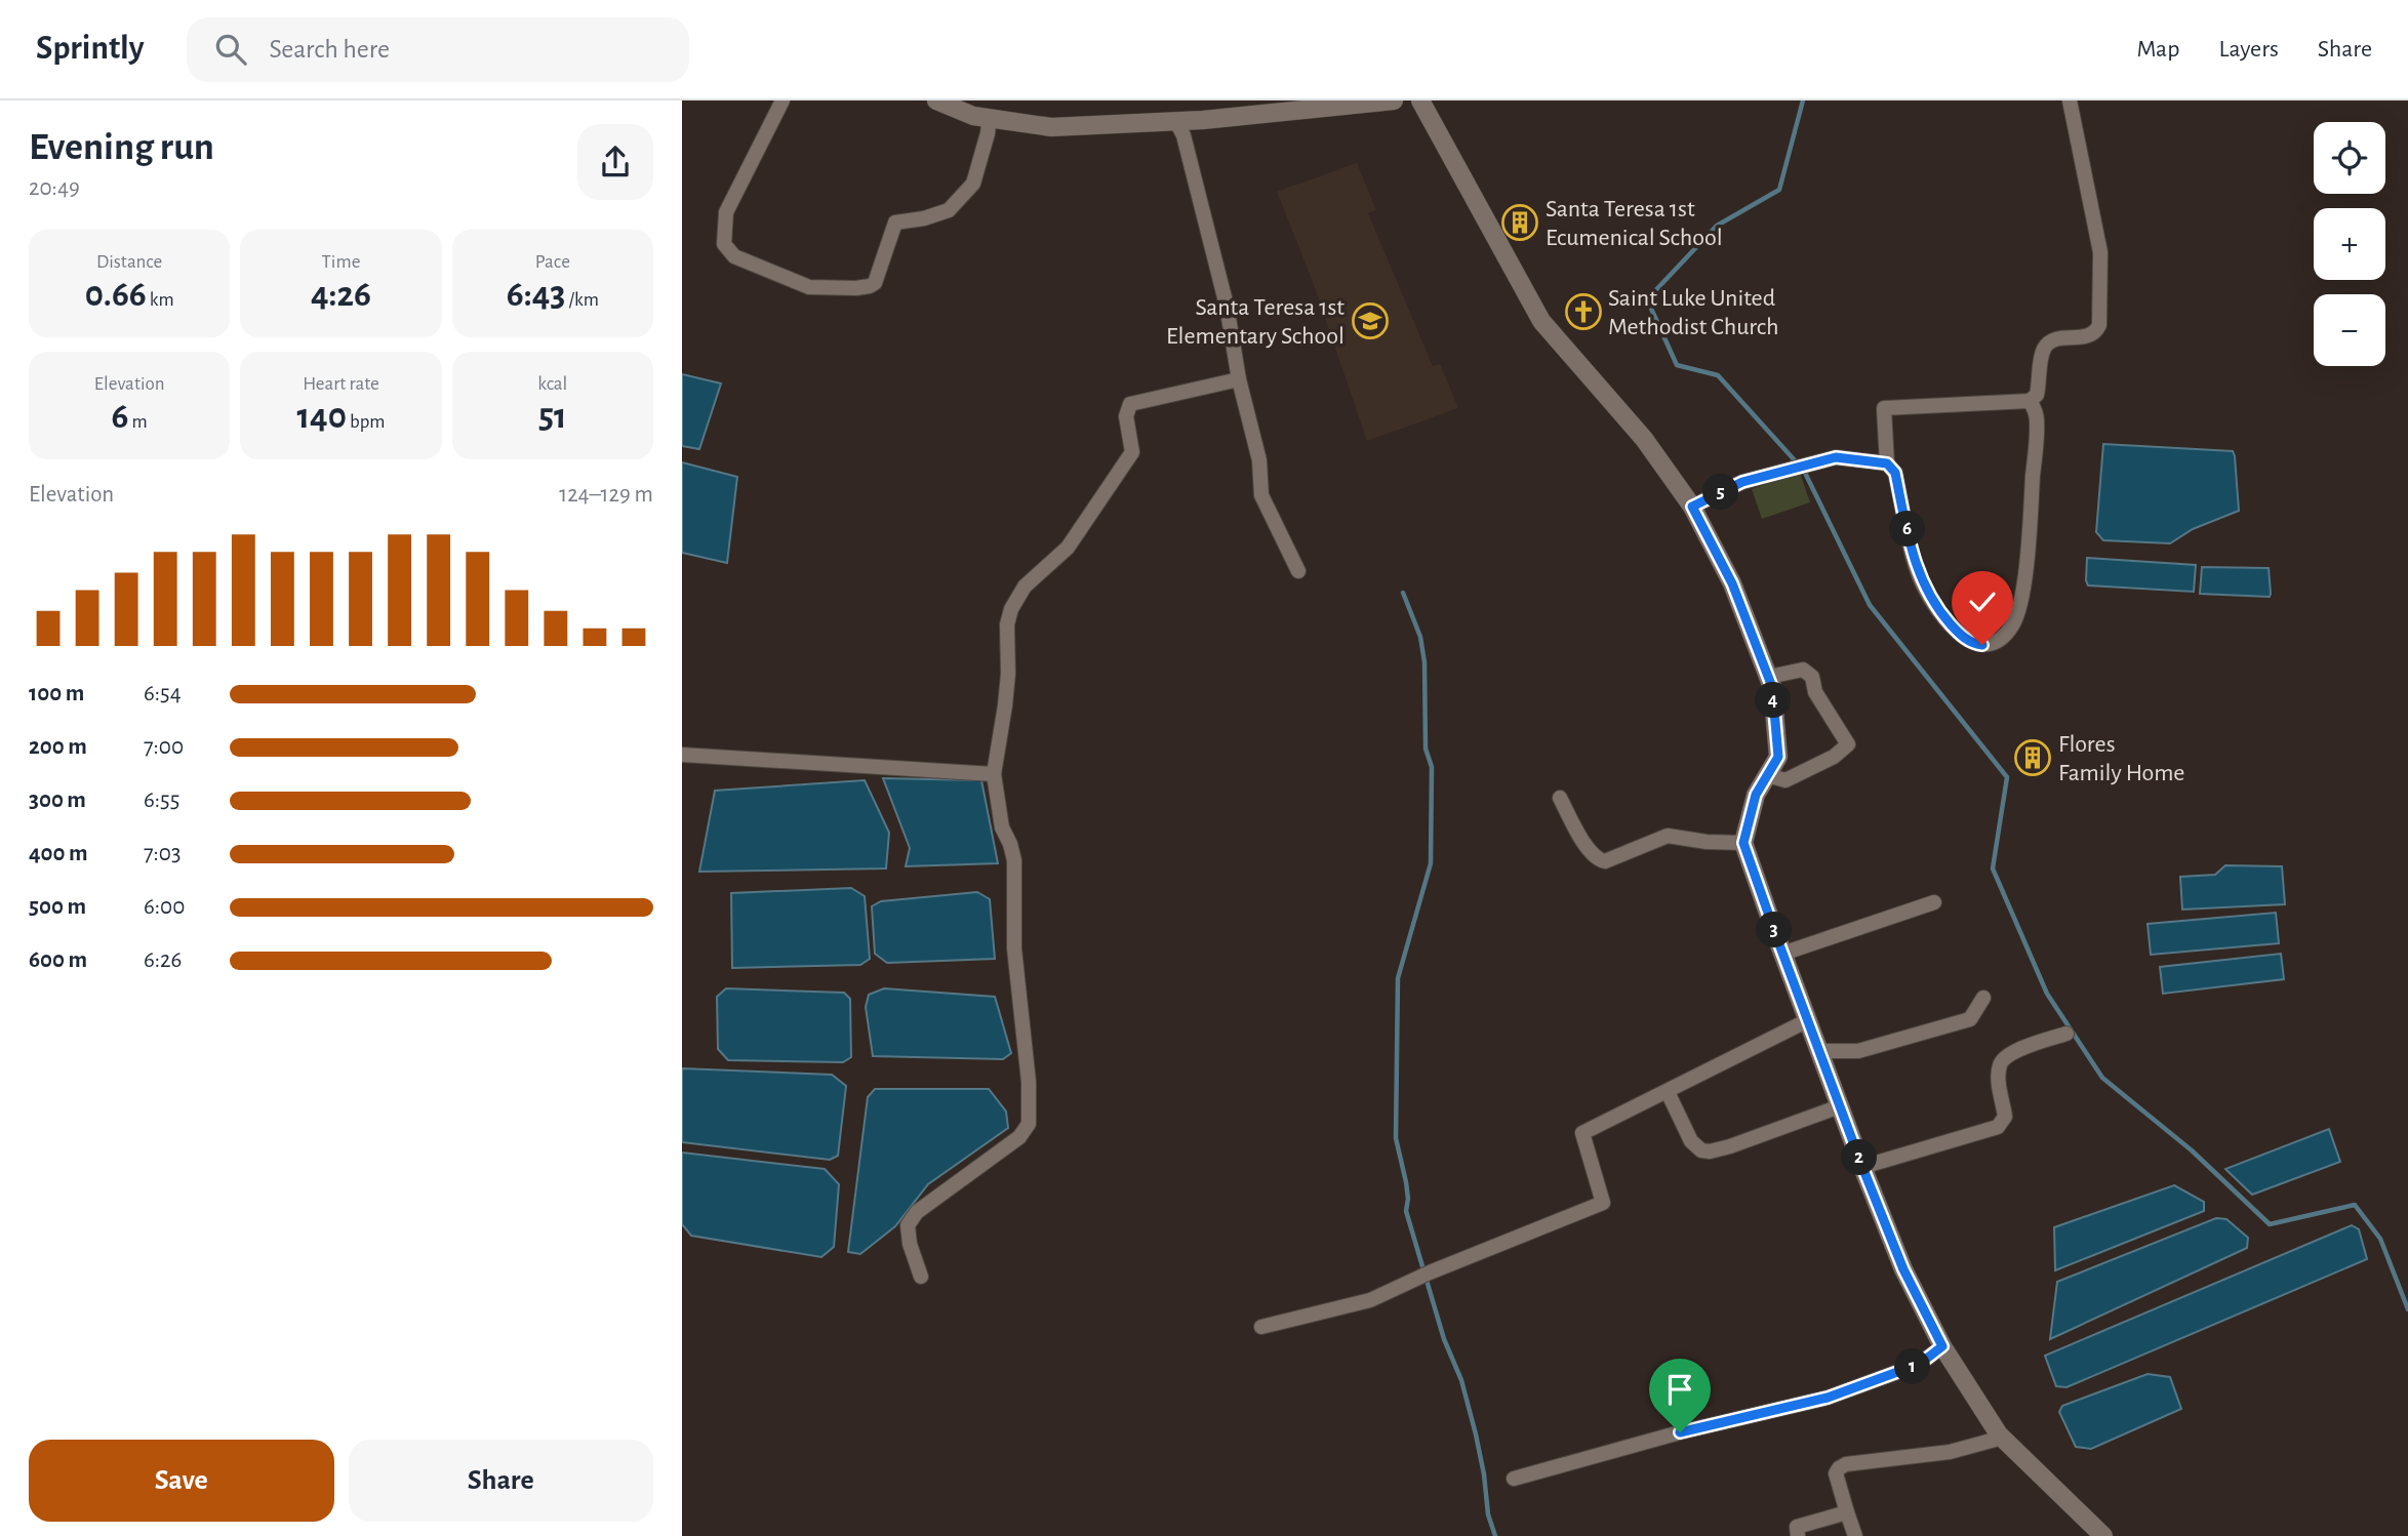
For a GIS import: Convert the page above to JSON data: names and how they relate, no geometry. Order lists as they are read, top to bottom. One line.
{"places":{"building":["Santa Teresa 1st Ecumenical School","Flores Family Home"],"church":["Saint Luke United Methodist Church"],"school or university":["Santa Teresa 1st Elementary School"]},"page":{"header":"Sprintly","search":"Search here","nav":["Map","Layers","Share"],"heading":["Evening run","20:49"],"map_buttons":["+","−"],"stats":[["Distance","0.66 km"],["Time","4:26"],["Pace","6:43 /km"],["Elevation","6 m"],["Heart rate","140 bpm"],["kcal","51"]],"chart":["Elevation","124–129 m"],"pins":["5","6","4","3","2","1"],"list":[{"name":"100 m","note":"6:54"},{"name":"200 m","note":"7:00"},{"name":"300 m","note":"6:55"},{"name":"400 m","note":"7:03"},{"name":"500 m","note":"6:00"},{"name":"600 m","note":"6:26"}],"buttons":["Save","Share"]}}
